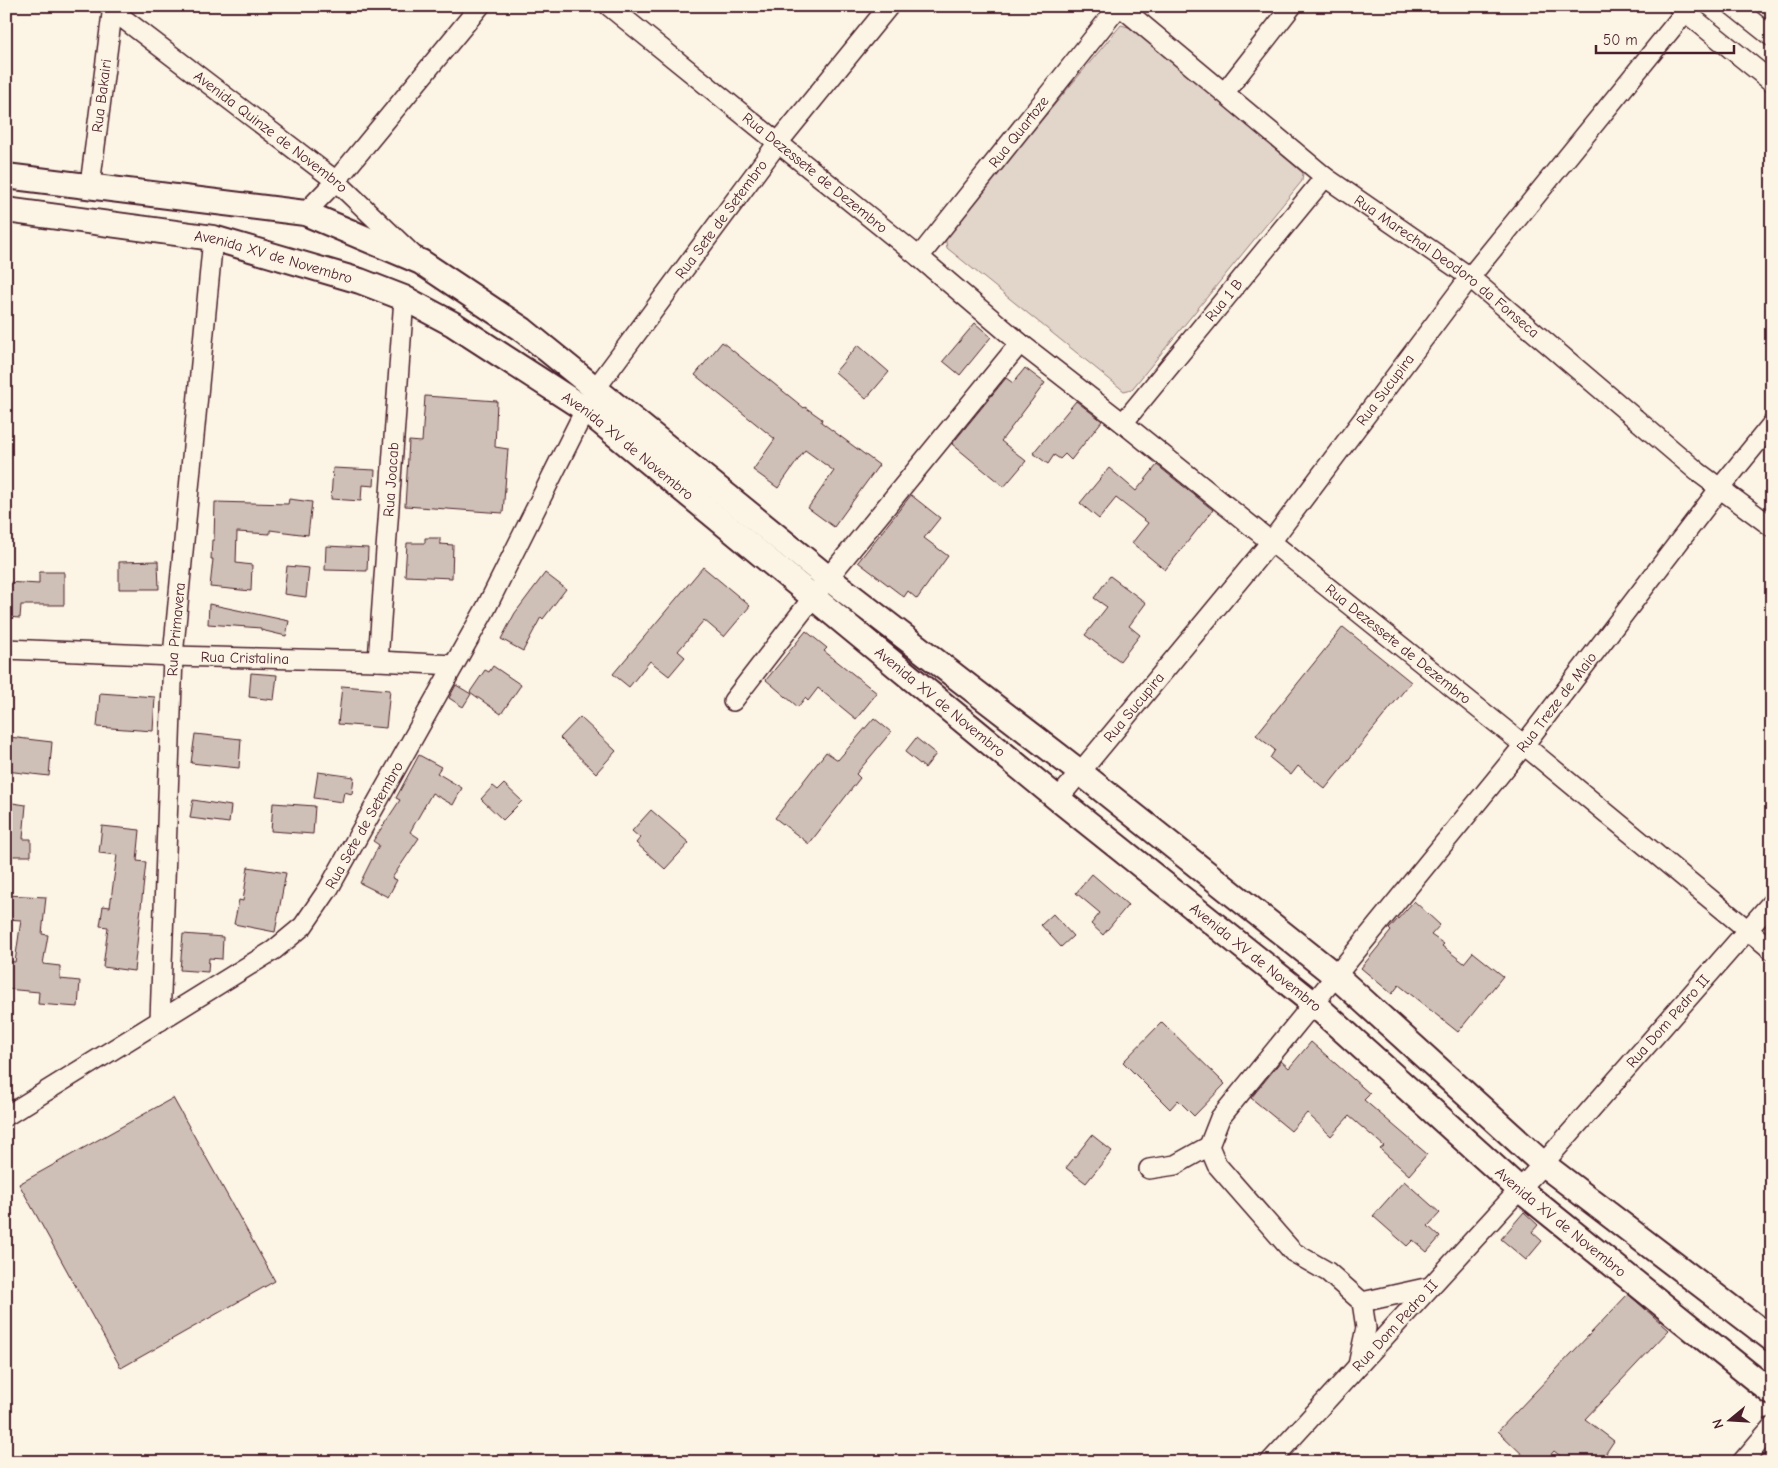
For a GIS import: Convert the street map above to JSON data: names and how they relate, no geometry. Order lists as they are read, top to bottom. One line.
{"streets":{"main road":["Avenida XV de Novembro"],"street":["Rua Bakairi","Avenida Quinze de Novembro","Rua Quartoze","Rua Dezessete de Dezembro","Rua Sete de Setembro","Rua Marechal Deodoro da Fonseca","Rua 1 B","Rua Sucupira","Rua Joacab","Rua Primavera","Rua Cristalina","Rua Treze de Maio","Rua Dom Pedro II"]},"crossings":[["Rua Bakairi","Avenida Quinze de Novembro"],["Rua Bakairi","Avenida XV de Novembro"],["Avenida Quinze de Novembro","Avenida XV de Novembro"],["Rua Quartoze","Rua Dezessete de Dezembro"],["Rua Quartoze","Rua Marechal Deodoro da Fonseca"],["Rua Dezessete de Dezembro","Rua Sete de Setembro"],["Rua Dezessete de Dezembro","Rua 1 B"],["Rua Dezessete de Dezembro","Rua Sucupira"],["Rua Dezessete de Dezembro","Rua Treze de Maio"],["Rua Dezessete de Dezembro","Rua Dom Pedro II"],["Rua Sete de Setembro","Avenida XV de Novembro"],["Rua Sete de Setembro","Rua Primavera"],["Rua Sete de Setembro","Rua Cristalina"],["Avenida XV de Novembro","Rua Sucupira"],["Avenida XV de Novembro","Rua Joacab"],["Avenida XV de Novembro","Rua Primavera"],["Avenida XV de Novembro","Rua Treze de Maio"],["Avenida XV de Novembro","Rua Dom Pedro II"],["Rua Marechal Deodoro da Fonseca","Rua 1 B"],["Rua Marechal Deodoro da Fonseca","Rua Sucupira"],["Rua Marechal Deodoro da Fonseca","Rua Treze de Maio"],["Rua Joacab","Rua Cristalina"],["Rua Primavera","Rua Cristalina"]],"scale_bar":"50 m","north":"left"}
